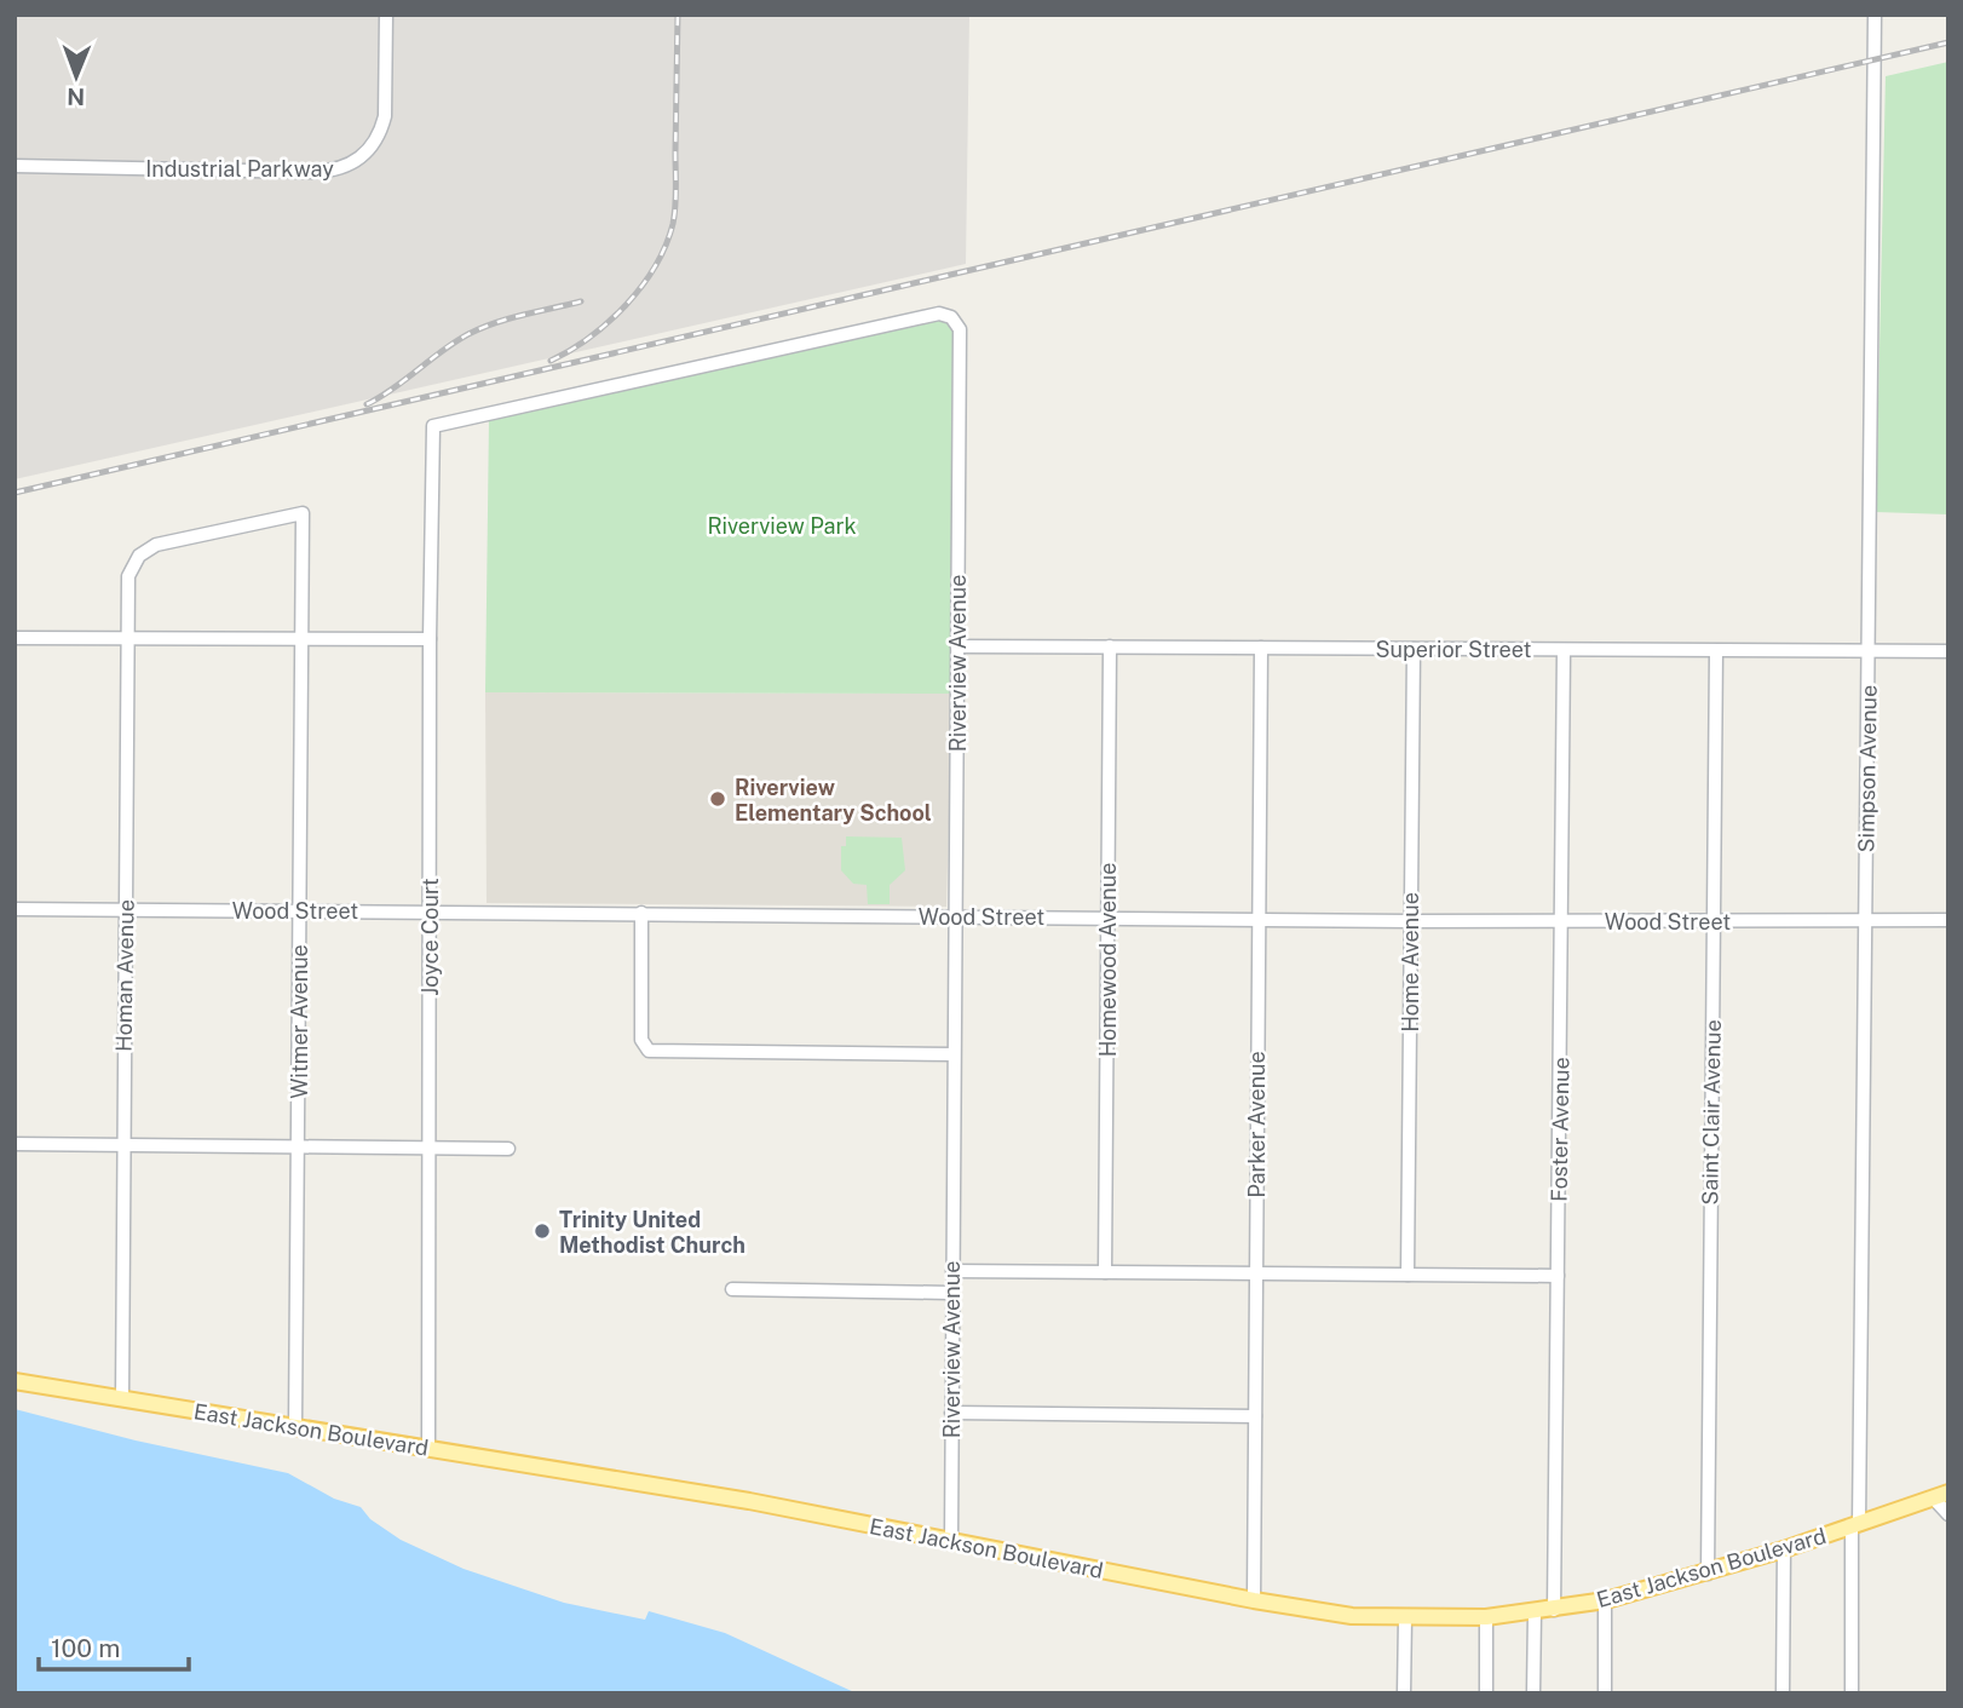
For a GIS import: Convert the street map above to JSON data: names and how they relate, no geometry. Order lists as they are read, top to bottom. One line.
{"streets":{"main road":["East Jackson Boulevard"],"street":["Industrial Parkway","Superior Street","Riverview Avenue","Simpson Avenue","Wood Street","Joyce Court","Homewood Avenue","Home Avenue","Homan Avenue","Witmer Avenue","Saint Clair Avenue","Parker Avenue","Foster Avenue"]},"crossings":[["Superior Street","Riverview Avenue"],["Superior Street","Simpson Avenue"],["Superior Street","Homewood Avenue"],["Superior Street","Home Avenue"],["Superior Street","Saint Clair Avenue"],["Superior Street","Parker Avenue"],["Superior Street","Foster Avenue"],["Riverview Avenue","Wood Street"],["Riverview Avenue","Joyce Court"],["Riverview Avenue","East Jackson Boulevard"],["Simpson Avenue","Wood Street"],["Simpson Avenue","East Jackson Boulevard"],["Wood Street","Joyce Court"],["Wood Street","Homewood Avenue"],["Wood Street","Home Avenue"],["Wood Street","Homan Avenue"],["Wood Street","Witmer Avenue"],["Wood Street","Saint Clair Avenue"],["Wood Street","Parker Avenue"],["Wood Street","Foster Avenue"],["Joyce Court","East Jackson Boulevard"],["Homan Avenue","Witmer Avenue"],["Homan Avenue","East Jackson Boulevard"],["Witmer Avenue","East Jackson Boulevard"],["Saint Clair Avenue","East Jackson Boulevard"],["Parker Avenue","East Jackson Boulevard"],["Foster Avenue","East Jackson Boulevard"]],"parks":["Riverview Park"],"places":["Riverview Elementary School","Trinity United Methodist Church"],"scale_bar":"100 m","north":"bottom"}
